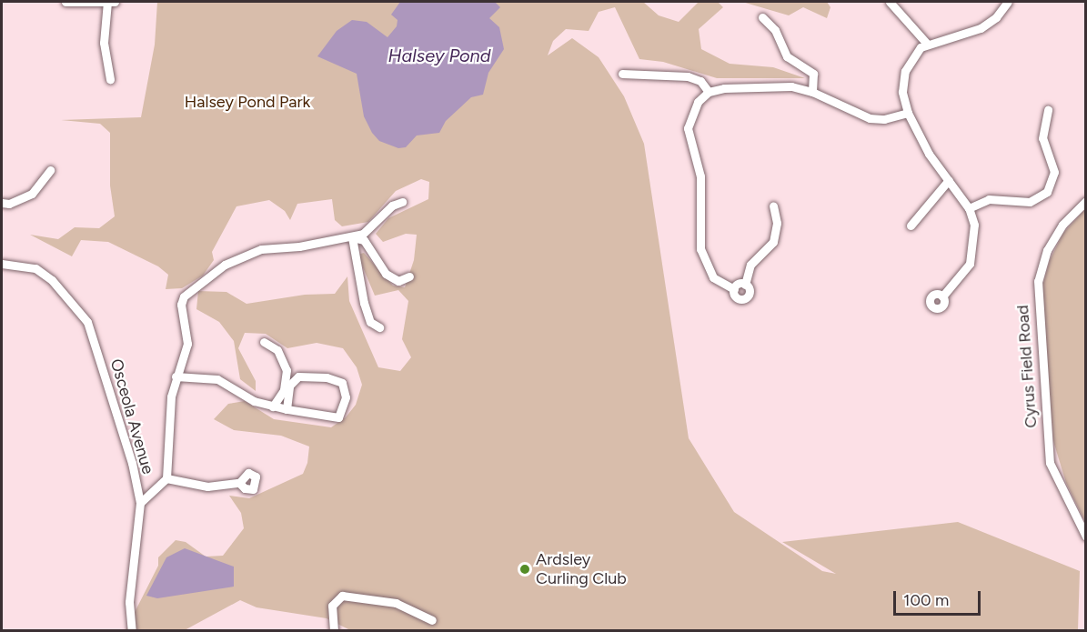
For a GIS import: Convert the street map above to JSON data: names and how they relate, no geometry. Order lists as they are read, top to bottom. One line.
{"streets":{"street":["Cyrus Field Road","Osceola Avenue"]},"water":["Halsey Pond"],"parks":["Halsey Pond Park"],"places":["Ardsley Curling Club"],"scale_bar":"100 m"}
